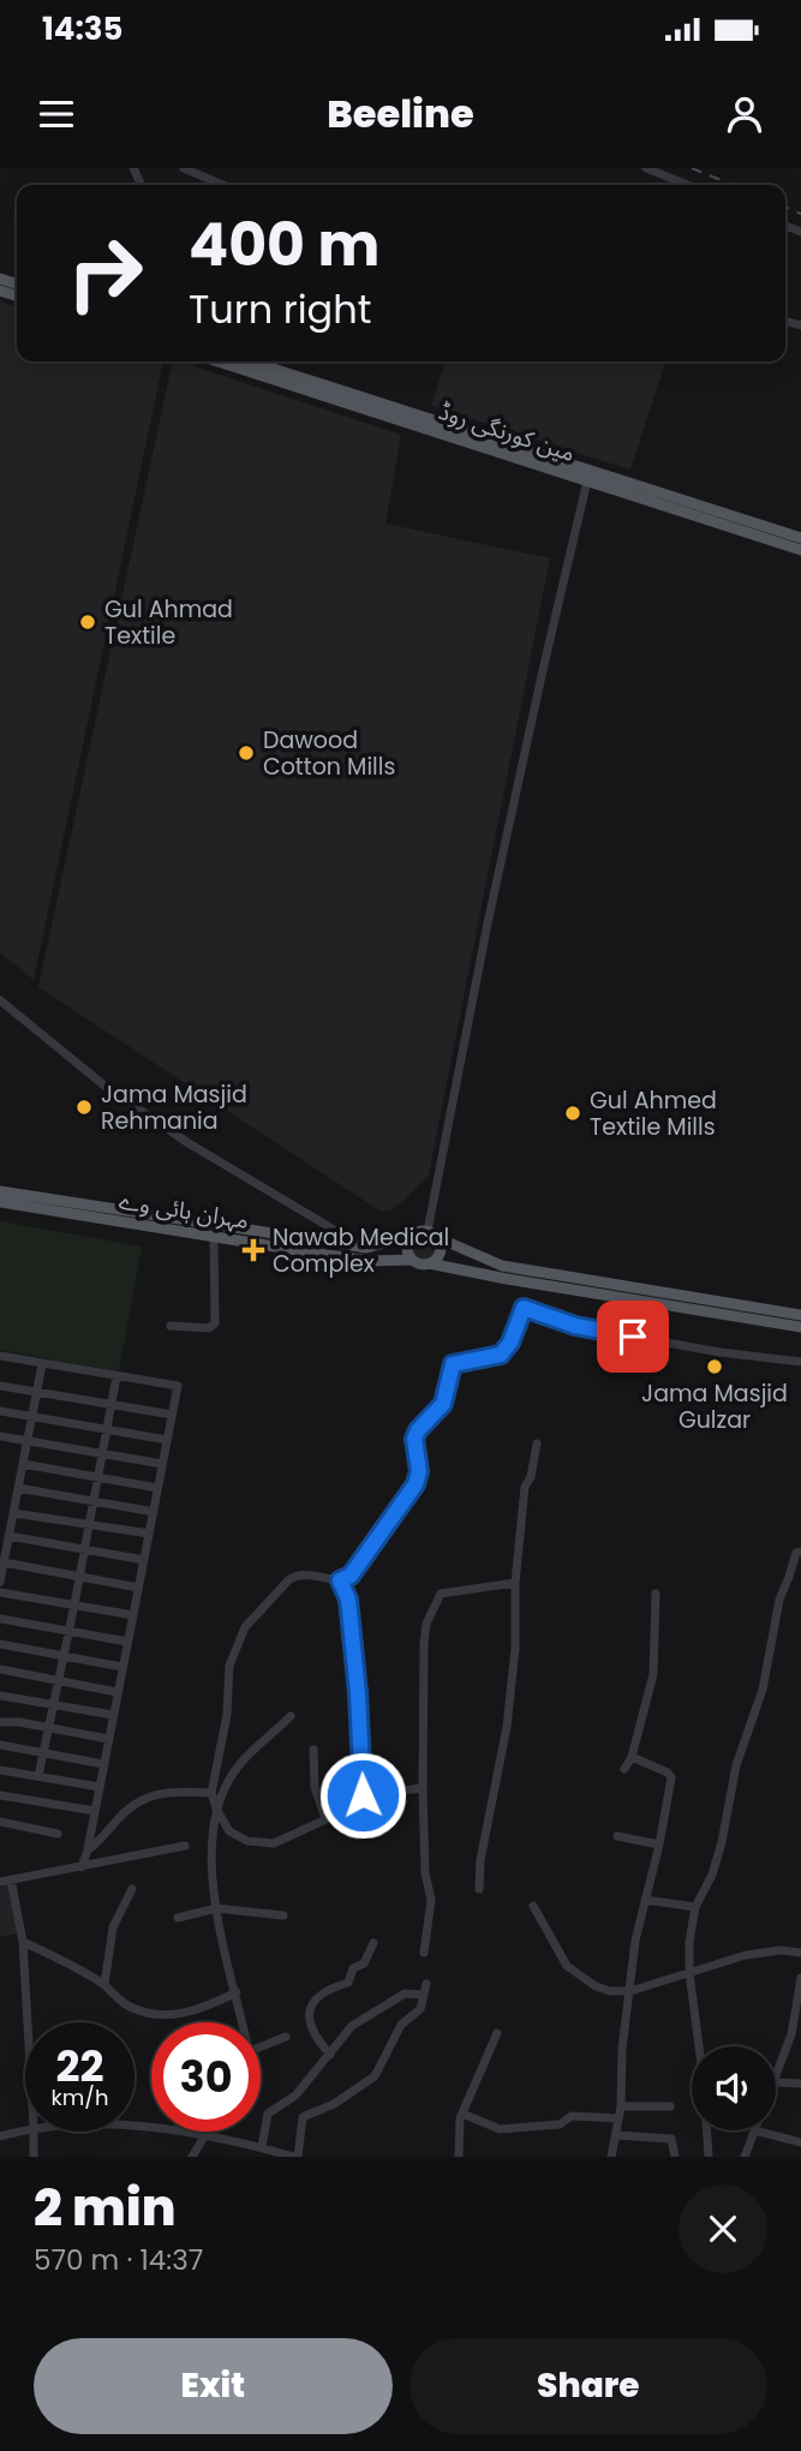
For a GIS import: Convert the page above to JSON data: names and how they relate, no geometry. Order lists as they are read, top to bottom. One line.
{"streets":{"main road":["مین کورنگی روڈ","مہران ہائی وے"]},"places":{"other":["Gul Ahmad Textile","Dawood Cotton Mills","Jama Masjid Rehmania","Gul Ahmed Textile Mills","Jama Masjid Gulzar"],"health":["Nawab Medical Complex"]},"page":{"status":"14:35","header":"Beeline","turn":["400 m","Turn right"],"speed":"22 km/h","limit":"30","heading":["2 min","570 m · 14:37"],"buttons":["Exit","Share"]}}
